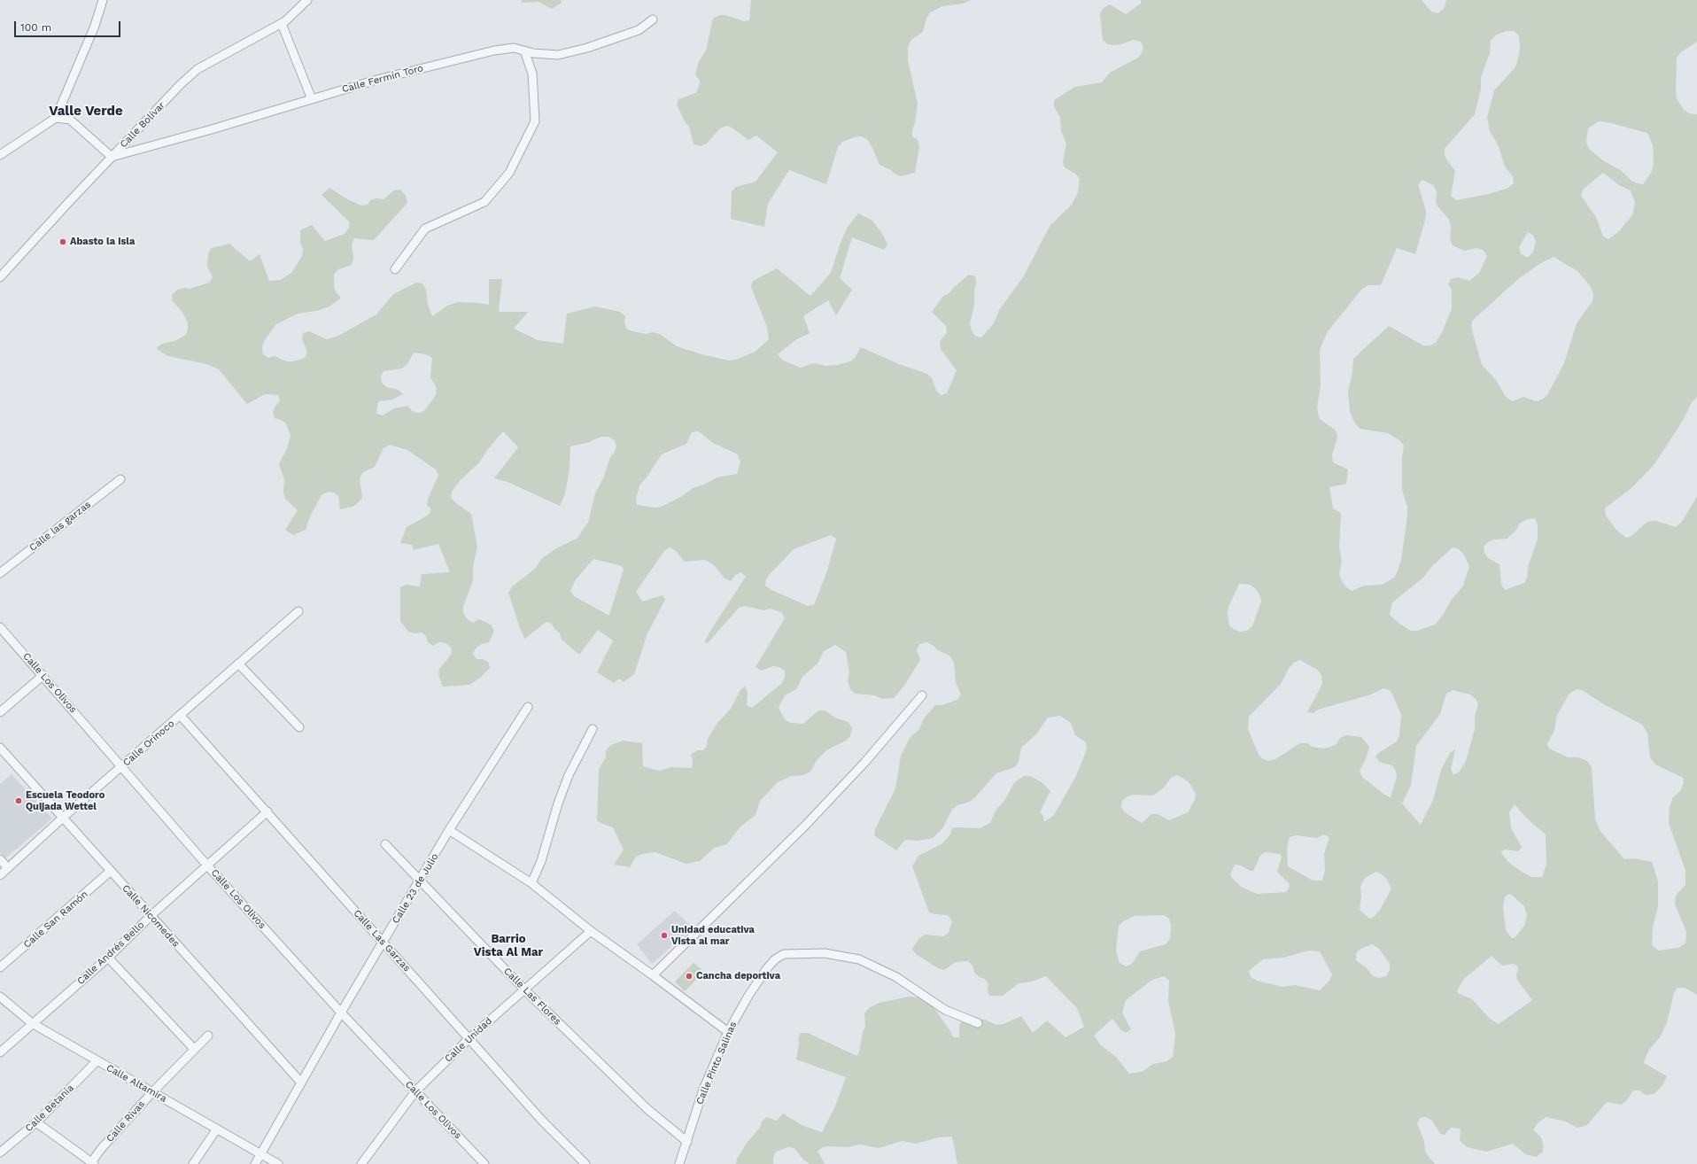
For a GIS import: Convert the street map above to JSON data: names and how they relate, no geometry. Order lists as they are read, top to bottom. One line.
{"streets":{"street":["Calle Fermín Toro","Calle Bolívar","Calle las garzas","Calle Los Olivos","Calle Orinoco","Calle 23 de Julio","Calle Nicomedes","Calle San Ramón","Calle Las Garzas","Calle Andrés Bello","Calle Las Flores","Calle Unidad","Calle Pinto Salinas","Calle Altamira","Calle Betania","Calle Rivas"]},"crossings":[["Calle Fermín Toro","Calle Bolívar"],["Calle Los Olivos","Calle Orinoco"],["Calle Los Olivos","Calle 23 de Julio"],["Calle Los Olivos","Calle Andrés Bello"],["Calle Los Olivos","Calle Unidad"],["Calle Orinoco","Calle Nicomedes"],["Calle Orinoco","Calle Las Garzas"],["Calle 23 de Julio","Calle Nicomedes"],["Calle 23 de Julio","Calle Las Garzas"],["Calle 23 de Julio","Calle Las Flores"],["Calle 23 de Julio","Calle Altamira"],["Calle Nicomedes","Calle San Ramón"],["Calle Nicomedes","Calle Andrés Bello"],["Calle Las Garzas","Calle Andrés Bello"],["Calle Las Garzas","Calle Unidad"],["Calle Andrés Bello","Calle Altamira"],["Calle Las Flores","Calle Unidad"],["Calle Las Flores","Calle Pinto Salinas"],["Calle Altamira","Calle Betania"],["Calle Altamira","Calle Rivas"]],"districts":["Valle Verde","Barrio Vista Al Mar"],"places":["Abasto la isla","Escuela Teodoro Quijada Wettel","Unidad educativa Vista al mar","Cancha deportiva"],"scale_bar":"100 m"}
